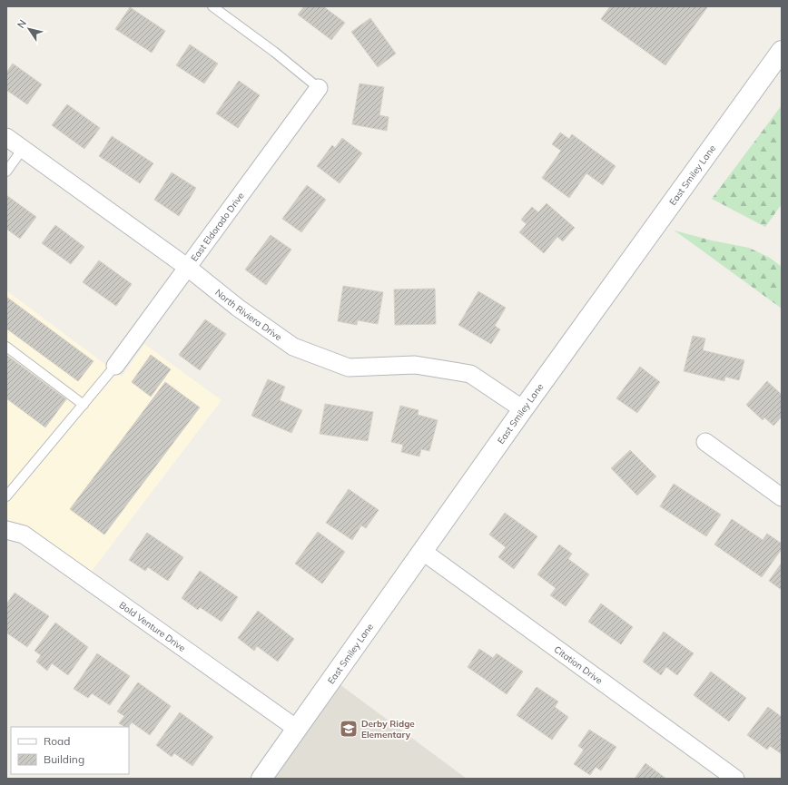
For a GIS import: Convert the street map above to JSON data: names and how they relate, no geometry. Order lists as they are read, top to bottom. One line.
{"streets":{"street":["East Smiley Lane","East Eldorado Drive","North Riviera Drive","Bold Venture Drive","Citation Drive"]},"crossings":[["East Smiley Lane","North Riviera Drive"],["East Smiley Lane","Bold Venture Drive"],["East Smiley Lane","Citation Drive"],["East Eldorado Drive","North Riviera Drive"]],"places":{"school or university":["Derby Ridge Elementary"]},"legend":["Road","Building"],"north":"top left"}
